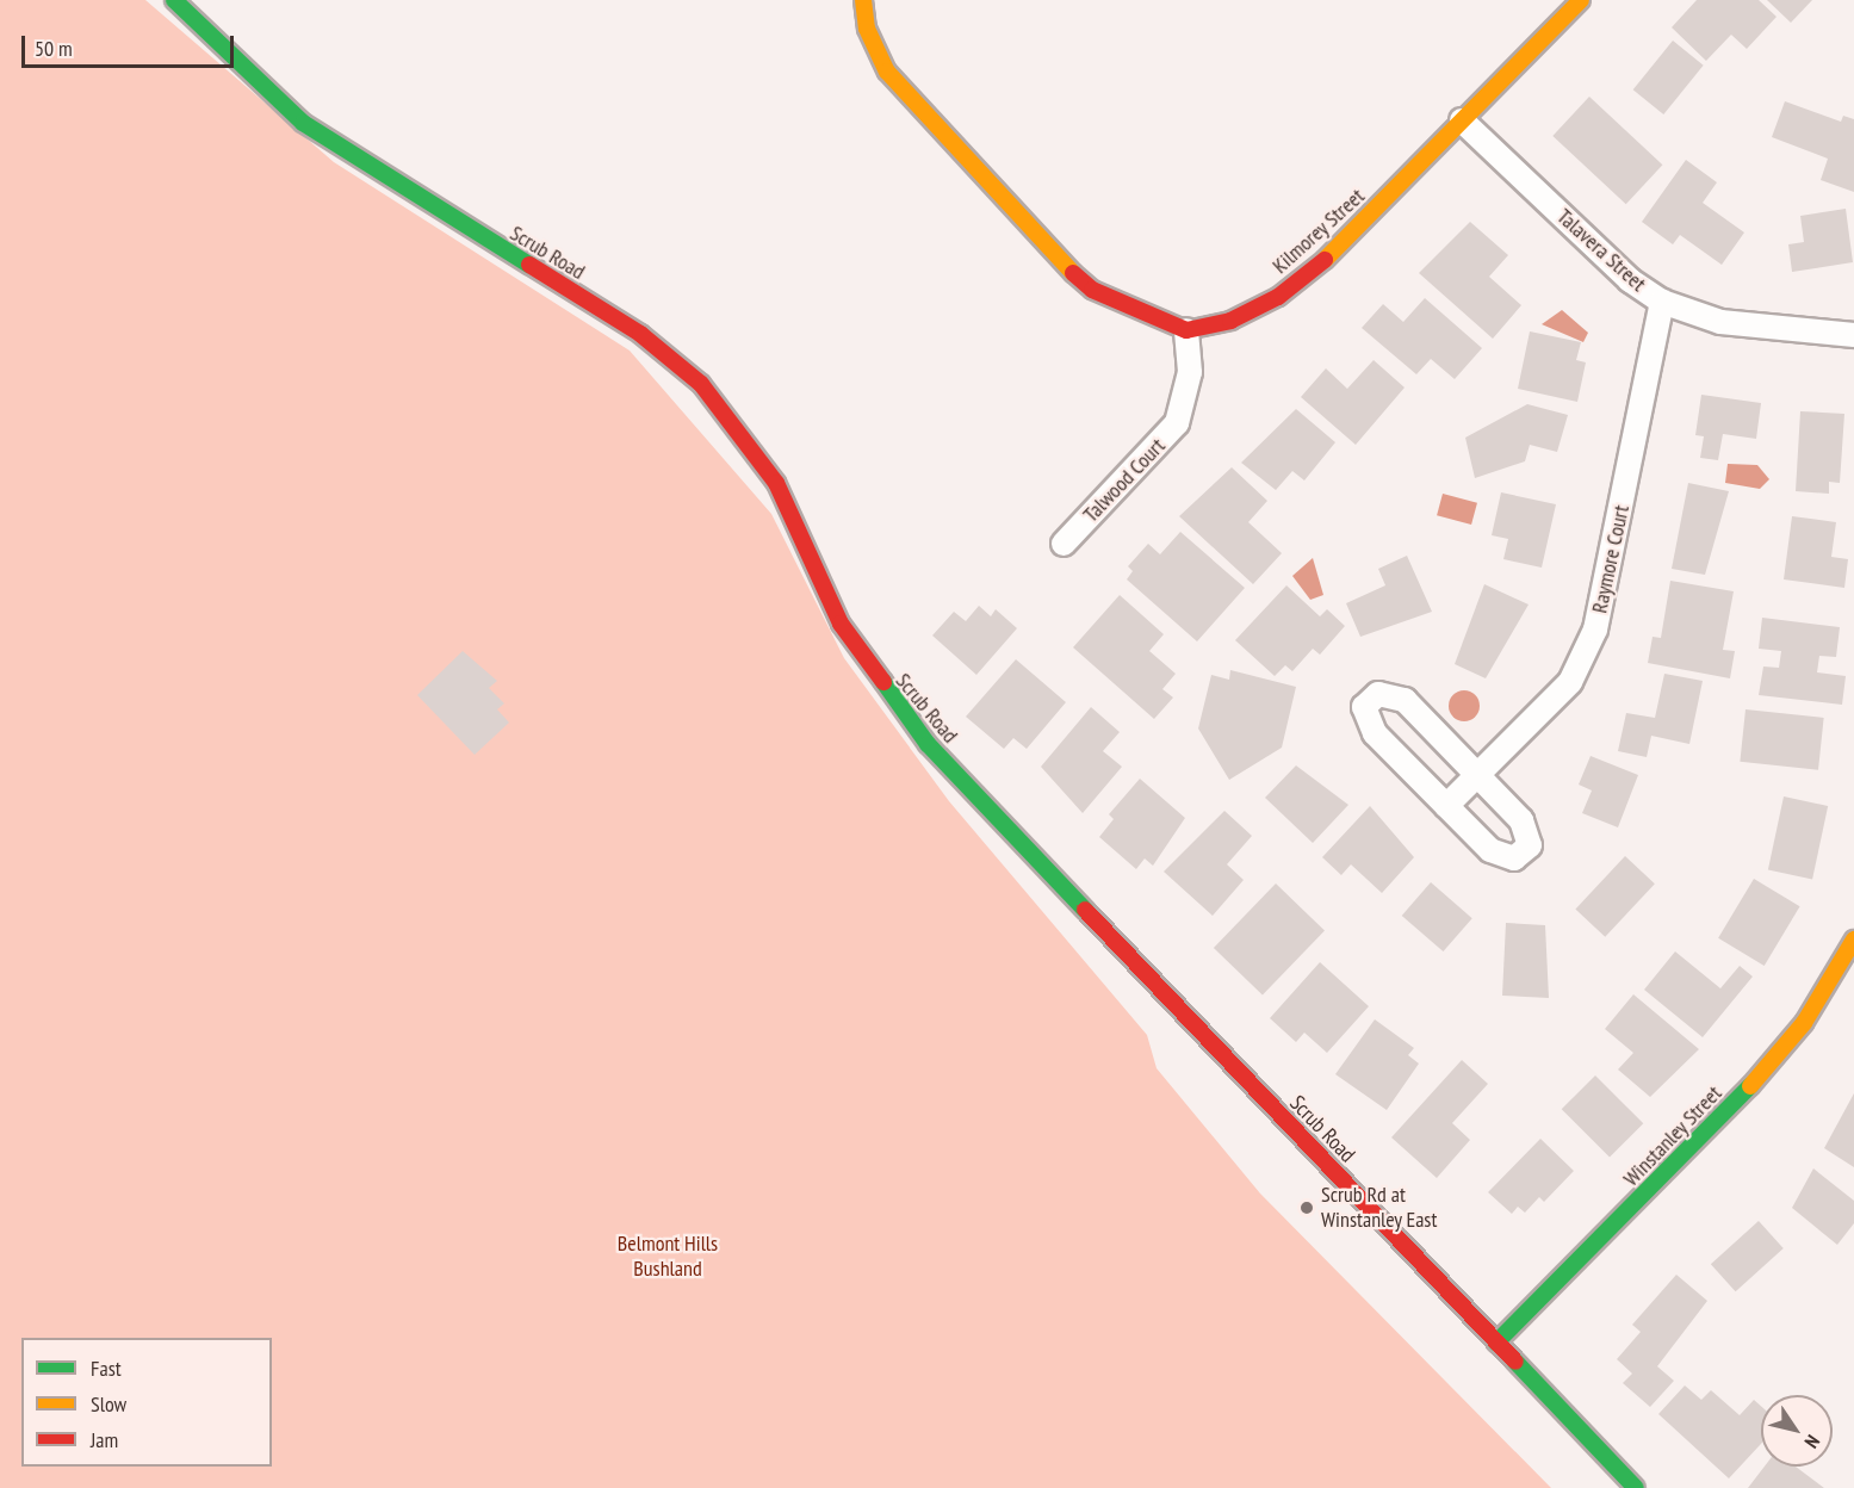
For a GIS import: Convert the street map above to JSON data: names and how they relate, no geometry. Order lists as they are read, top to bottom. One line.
{"streets":{"main road":["Kilmorey Street","Scrub Road","Winstanley Street"],"street":["Talavera Street","Talwood Court","Raymore Court"]},"crossings":[["Kilmorey Street","Talavera Street"],["Kilmorey Street","Talwood Court"],["Talavera Street","Raymore Court"],["Scrub Road","Winstanley Street"]],"parks":["Belmont Hills Bushland"],"places":["Scrub Rd at Winstanley East"],"legend":["Fast","Slow","Jam"],"scale_bar":"50 m","north":"bottom right"}
